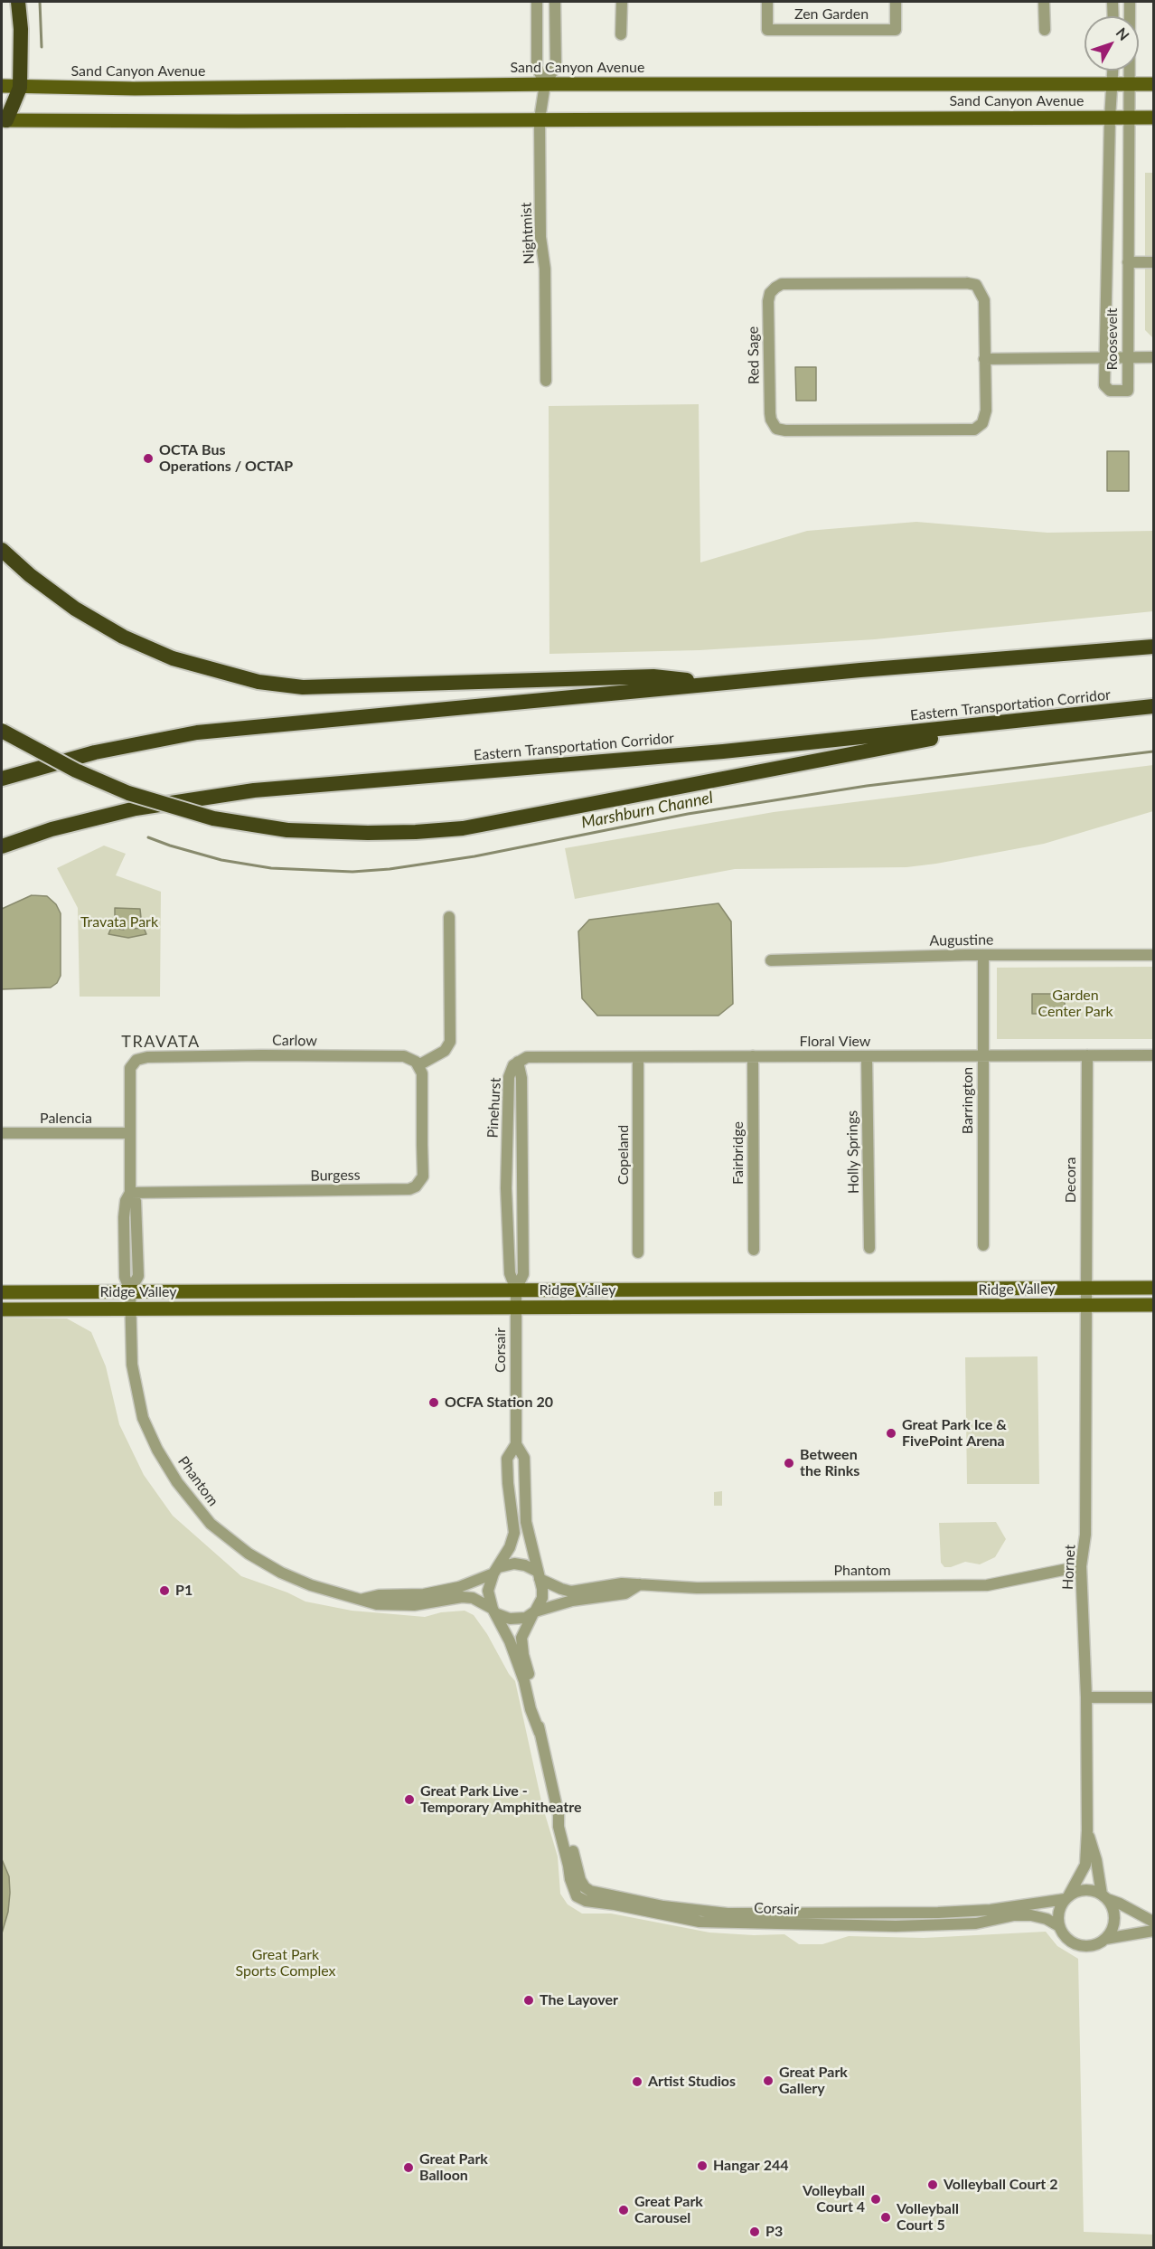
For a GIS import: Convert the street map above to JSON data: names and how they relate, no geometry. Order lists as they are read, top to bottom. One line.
{"streets":{"highway":["Eastern Transportation Corridor"],"main road":["Sand Canyon Avenue","Ridge Valley"],"street":["Zen Garden","Nightmist","Roosevelt","Red Sage","Augustine","Carlow","Floral View","Barrington","Pinehurst","Palencia","Holly Springs","Fairbridge","Copeland","Burgess","Decora","Corsair","Phantom","Hornet"]},"crossings":[["Sand Canyon Avenue","Nightmist"],["Sand Canyon Avenue","Roosevelt"],["Augustine","Barrington"],["Carlow","Palencia"],["Carlow","Burgess"],["Carlow","Ridge Valley"],["Carlow","Phantom"],["Floral View","Barrington"],["Floral View","Pinehurst"],["Floral View","Holly Springs"],["Floral View","Fairbridge"],["Floral View","Copeland"],["Floral View","Decora"],["Pinehurst","Ridge Valley"],["Pinehurst","Corsair"],["Decora","Ridge Valley"],["Decora","Hornet"],["Ridge Valley","Corsair"],["Ridge Valley","Phantom"],["Ridge Valley","Hornet"],["Corsair","Phantom"],["Corsair","Hornet"],["Phantom","Hornet"]],"districts":["TRAVATA"],"water":["Marshburn Channel"],"parks":["Travata Park","Garden Center Park","Great Park Sports Complex"],"places":["OCTA Bus Operations / OCTAP","OCFA Station 20","Great Park Ice & FivePoint Arena","Between the Rinks","P1","Great Park Live - Temporary Amphitheatre","The Layover","Great Park Gallery","Artist Studios","Hangar 244","Great Park Balloon","Volleyball Court 2","Volleyball Court 4","Great Park Carousel","Volleyball Court 5","P3"],"north":"top right"}
